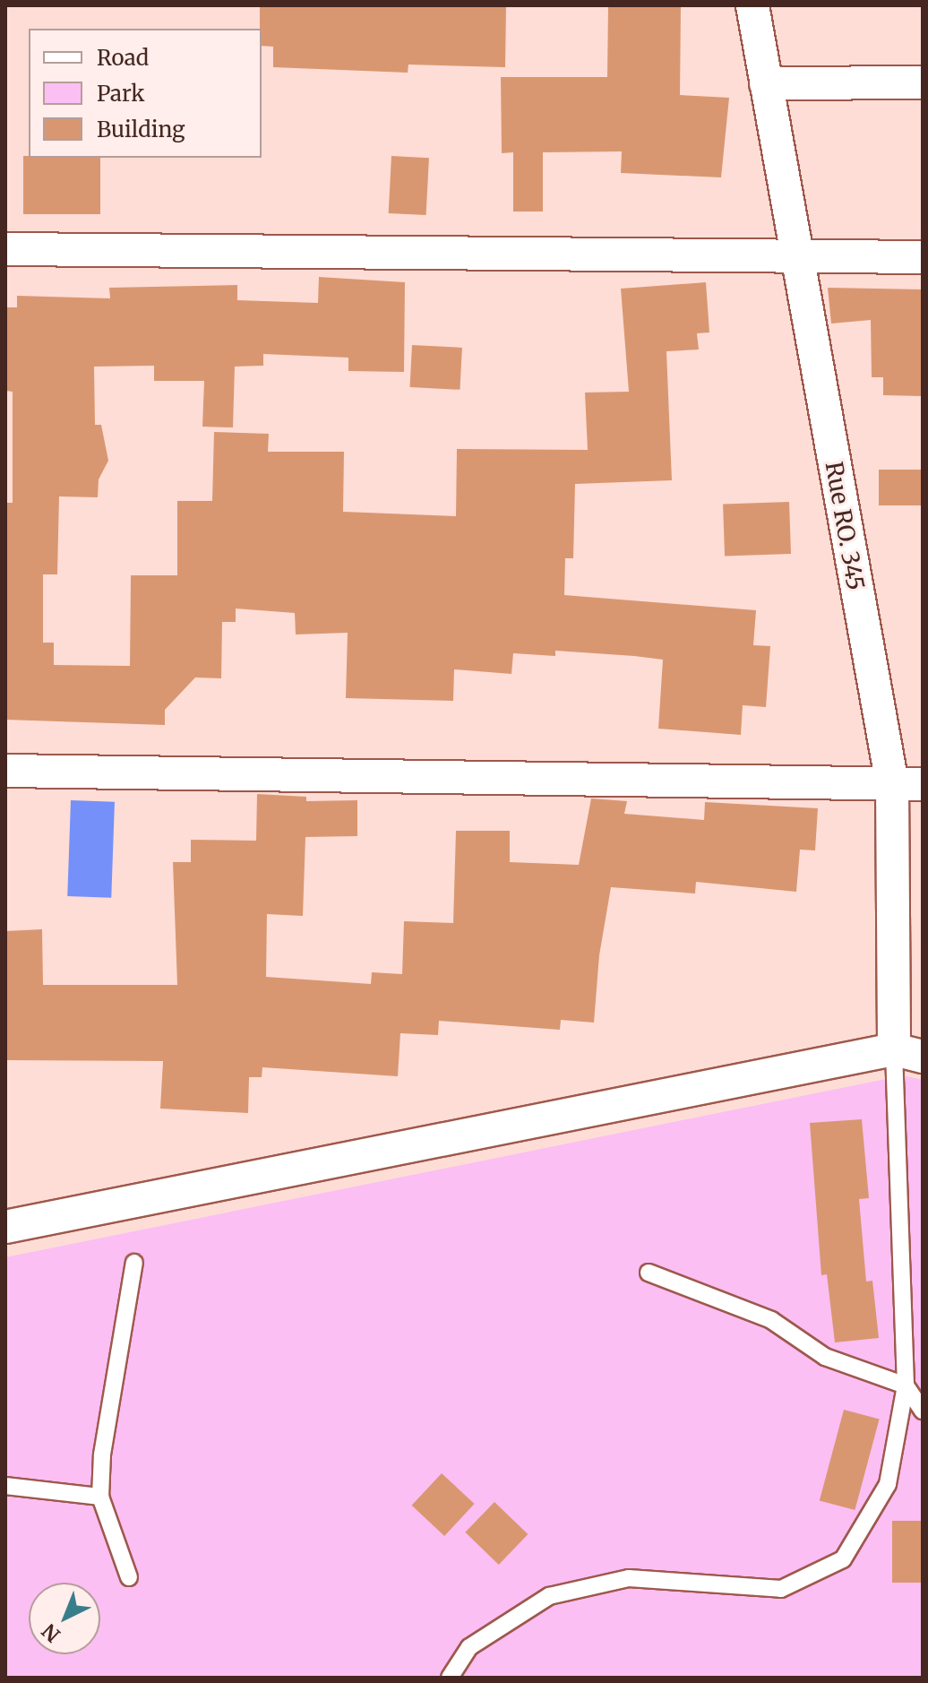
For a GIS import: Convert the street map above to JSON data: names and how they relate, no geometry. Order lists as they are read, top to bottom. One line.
{"streets":{"street":["Rue RO. 345"]},"legend":["Road","Park","Building"],"north":"bottom left"}
